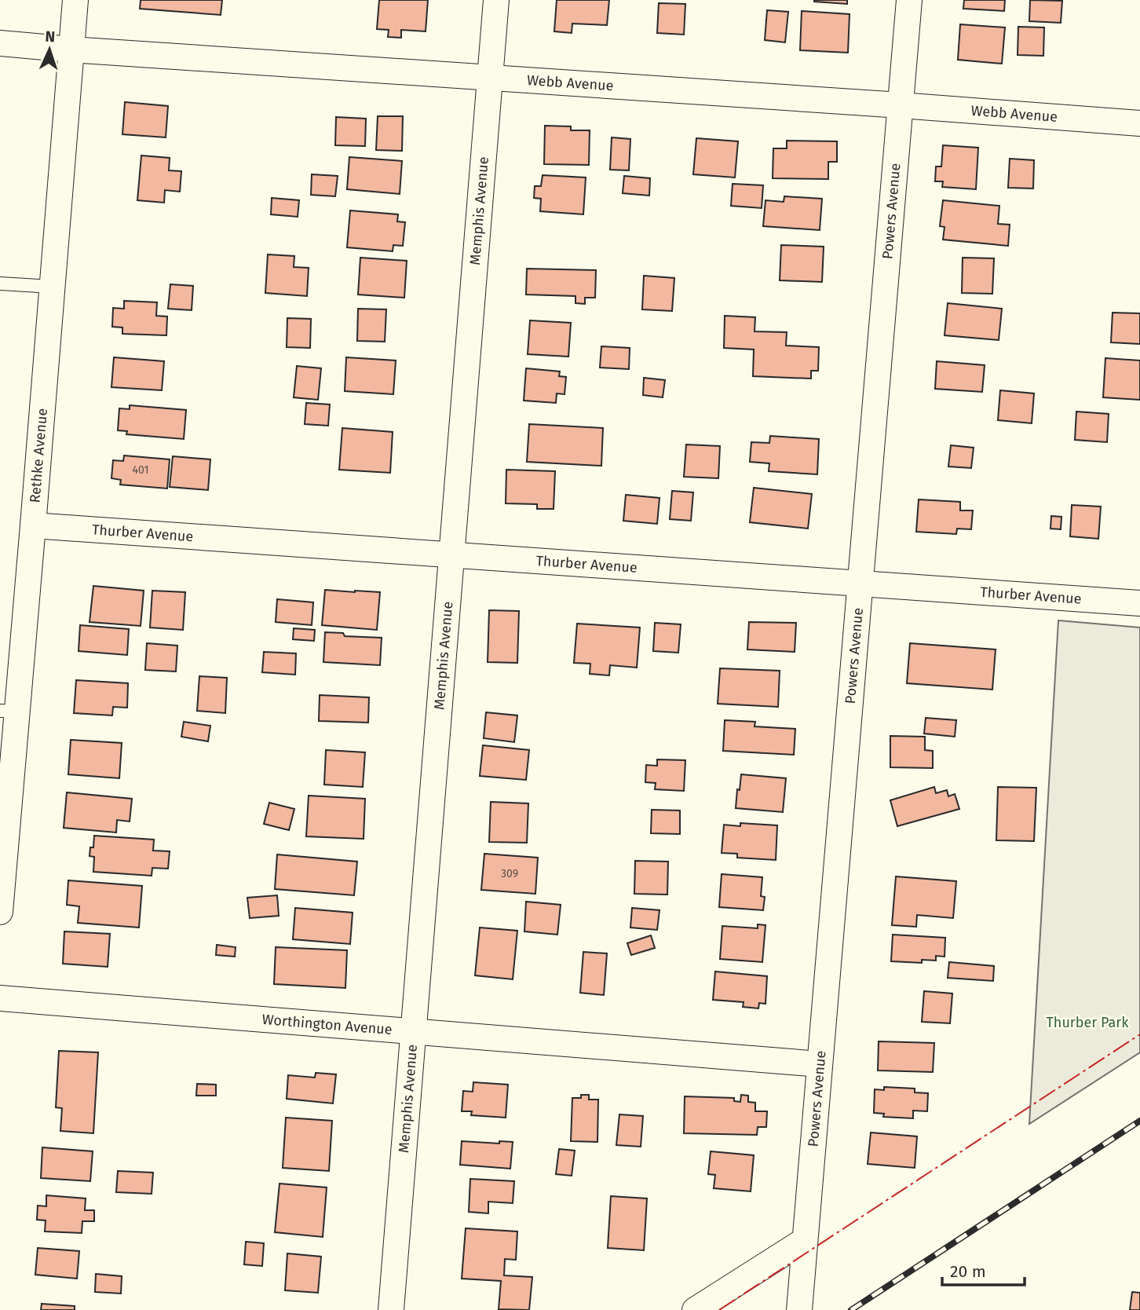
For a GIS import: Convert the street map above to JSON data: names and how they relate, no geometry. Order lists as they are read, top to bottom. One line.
{"streets":{"street":["Webb Avenue","Memphis Avenue","Powers Avenue","Rethke Avenue","Thurber Avenue","Worthington Avenue"]},"crossings":[["Webb Avenue","Memphis Avenue"],["Webb Avenue","Powers Avenue"],["Webb Avenue","Rethke Avenue"],["Memphis Avenue","Thurber Avenue"],["Memphis Avenue","Worthington Avenue"],["Powers Avenue","Thurber Avenue"],["Powers Avenue","Worthington Avenue"],["Rethke Avenue","Thurber Avenue"]],"parks":["Thurber Park"],"house_numbers":["401","309"],"scale_bar":"20 m","north":"top"}
